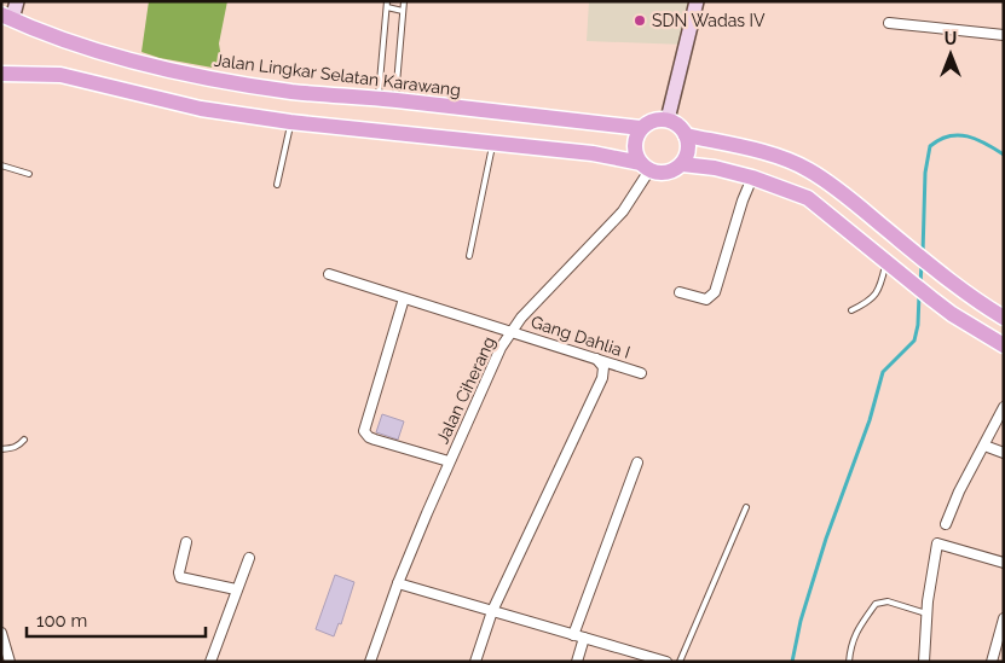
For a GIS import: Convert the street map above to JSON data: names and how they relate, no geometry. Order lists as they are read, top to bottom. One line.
{"streets":{"main road":["Jalan Lingkar Selatan Karawang"],"street":["Gang Dahlia I","Jalan Ciherang"]},"crossings":[["Jalan Lingkar Selatan Karawang","Jalan Ciherang"],["Gang Dahlia I","Jalan Ciherang"]],"places":["SDN Wadas IV"],"scale_bar":"100 m","north":"top"}
